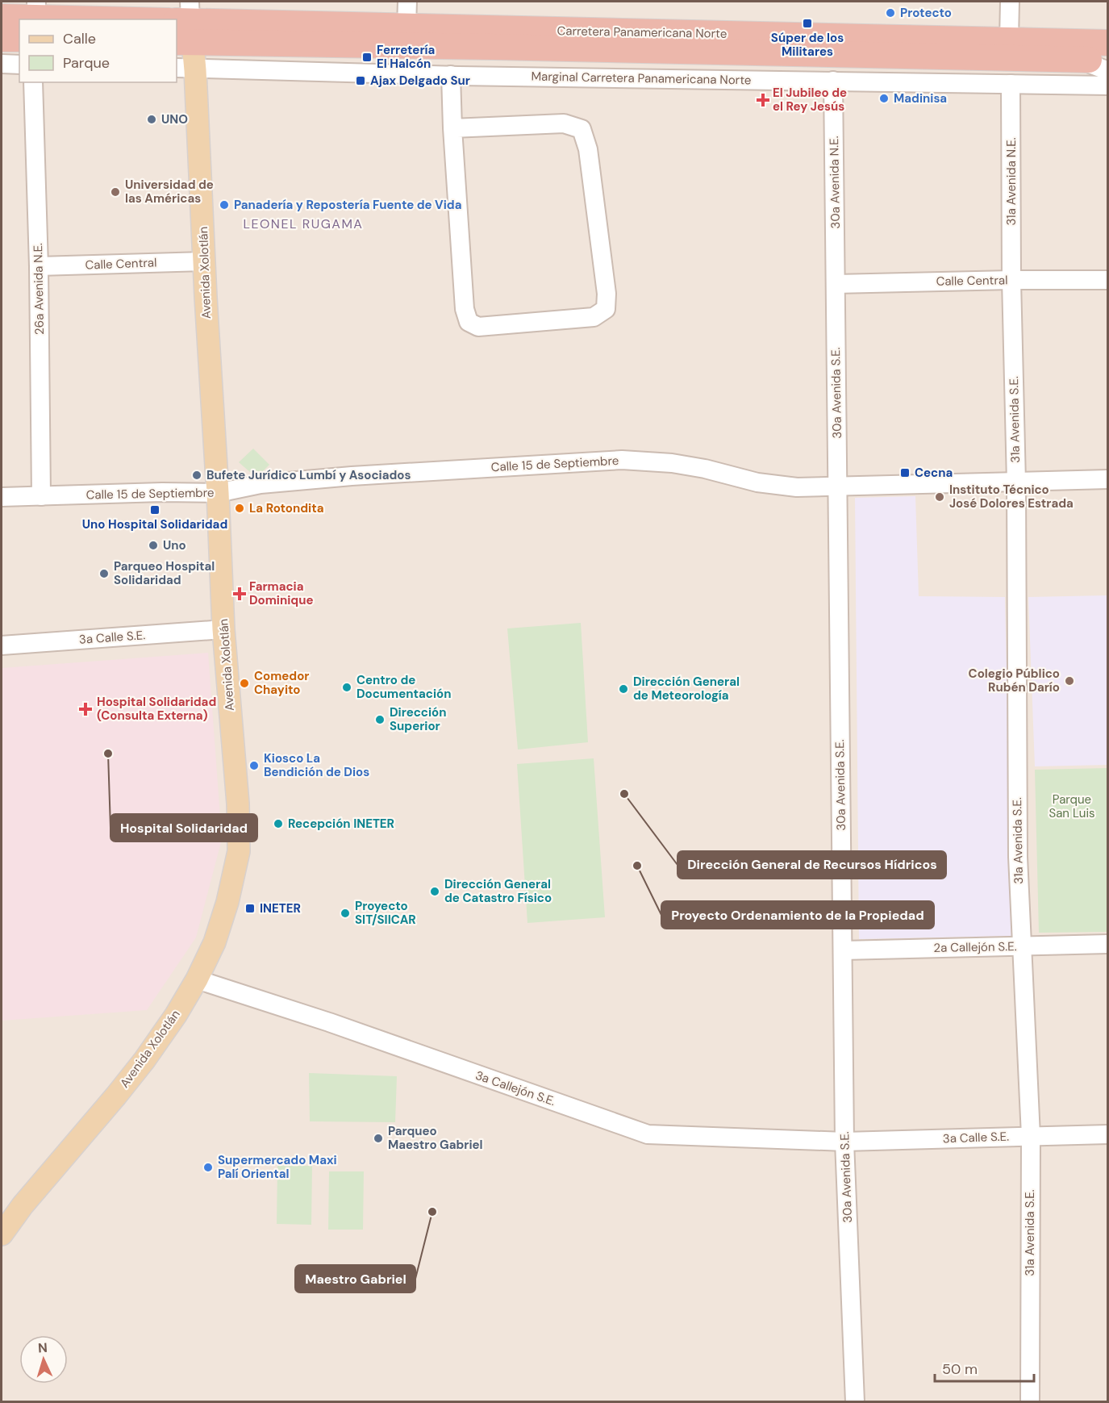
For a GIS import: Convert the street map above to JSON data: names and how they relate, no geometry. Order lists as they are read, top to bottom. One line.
{"streets":{"highway":["Carretera Panamericana Norte"],"main road":["Avenida Xolotlán"],"street":["Marginal Carretera Panamericana Norte","31a Avenida N.E.","30a Avenida N.E.","Calle Central","26a Avenida N.E.","30a Avenida S.E.","31a Avenida S.E.","Calle 15 de Septiembre","3a Calle S.E.","2a Callejón S.E.","3a Callejón S.E."]},"crossings":[["Carretera Panamericana Norte","Avenida Xolotlán"],["Marginal Carretera Panamericana Norte","31a Avenida N.E."],["Marginal Carretera Panamericana Norte","30a Avenida N.E."],["Marginal Carretera Panamericana Norte","Avenida Xolotlán"],["31a Avenida N.E.","Calle Central"],["31a Avenida N.E.","31a Avenida S.E."],["30a Avenida N.E.","Calle Central"],["30a Avenida N.E.","30a Avenida S.E."],["Calle Central","Avenida Xolotlán"],["Calle Central","26a Avenida N.E."],["Calle Central","30a Avenida S.E."],["Calle Central","31a Avenida S.E."],["Avenida Xolotlán","Calle 15 de Septiembre"],["Avenida Xolotlán","3a Calle S.E."],["Avenida Xolotlán","3a Callejón S.E."],["26a Avenida N.E.","Calle 15 de Septiembre"],["30a Avenida S.E.","Calle 15 de Septiembre"],["30a Avenida S.E.","3a Calle S.E."],["30a Avenida S.E.","2a Callejón S.E."],["30a Avenida S.E.","3a Callejón S.E."],["31a Avenida S.E.","Calle 15 de Septiembre"],["31a Avenida S.E.","3a Calle S.E."],["31a Avenida S.E.","2a Callejón S.E."],["3a Calle S.E.","3a Callejón S.E."]],"districts":["LEONEL RUGAMA"],"parks":["Parque San Luis"],"places":{"other":["Protecto","Madinisa","UNO","Universidad de las Américas","Panadería y Repostería Fuente de Vida","Bufete Jurídico Lumbí y Asociados","Instituto Técnico José Dolores Estrada","La Rotondita","Uno","Parqueo Hospital Solidaridad","Colegio Público Rubén Darío","Comedor Chayito","Centro de Documentación","Dirección General de Meteorología","Dirección Superior","Hospital Solidaridad","Kiosco La Bendición de Dios","Dirección General de Recursos Hídricos","Recepción INETER","Proyecto Ordenamiento de la Propiedad","Dirección General de Catastro Físico","Proyecto SIT/SIICAR","Parqueo Maestro Gabriel","Supermercado Maxi Palí Oriental","Maestro Gabriel"],"transit":["Súper de los Militares","Ferretería El Halcón","Ajax Delgado Sur","Cecna","Uno Hospital Solidaridad","INETER"],"health":["El Jubileo de el Rey Jesús","Farmacia Dominique","Hospital Solidaridad (Consulta Externa)"]},"legend":["Calle","Parque"],"scale_bar":"50 m","north":"top"}
